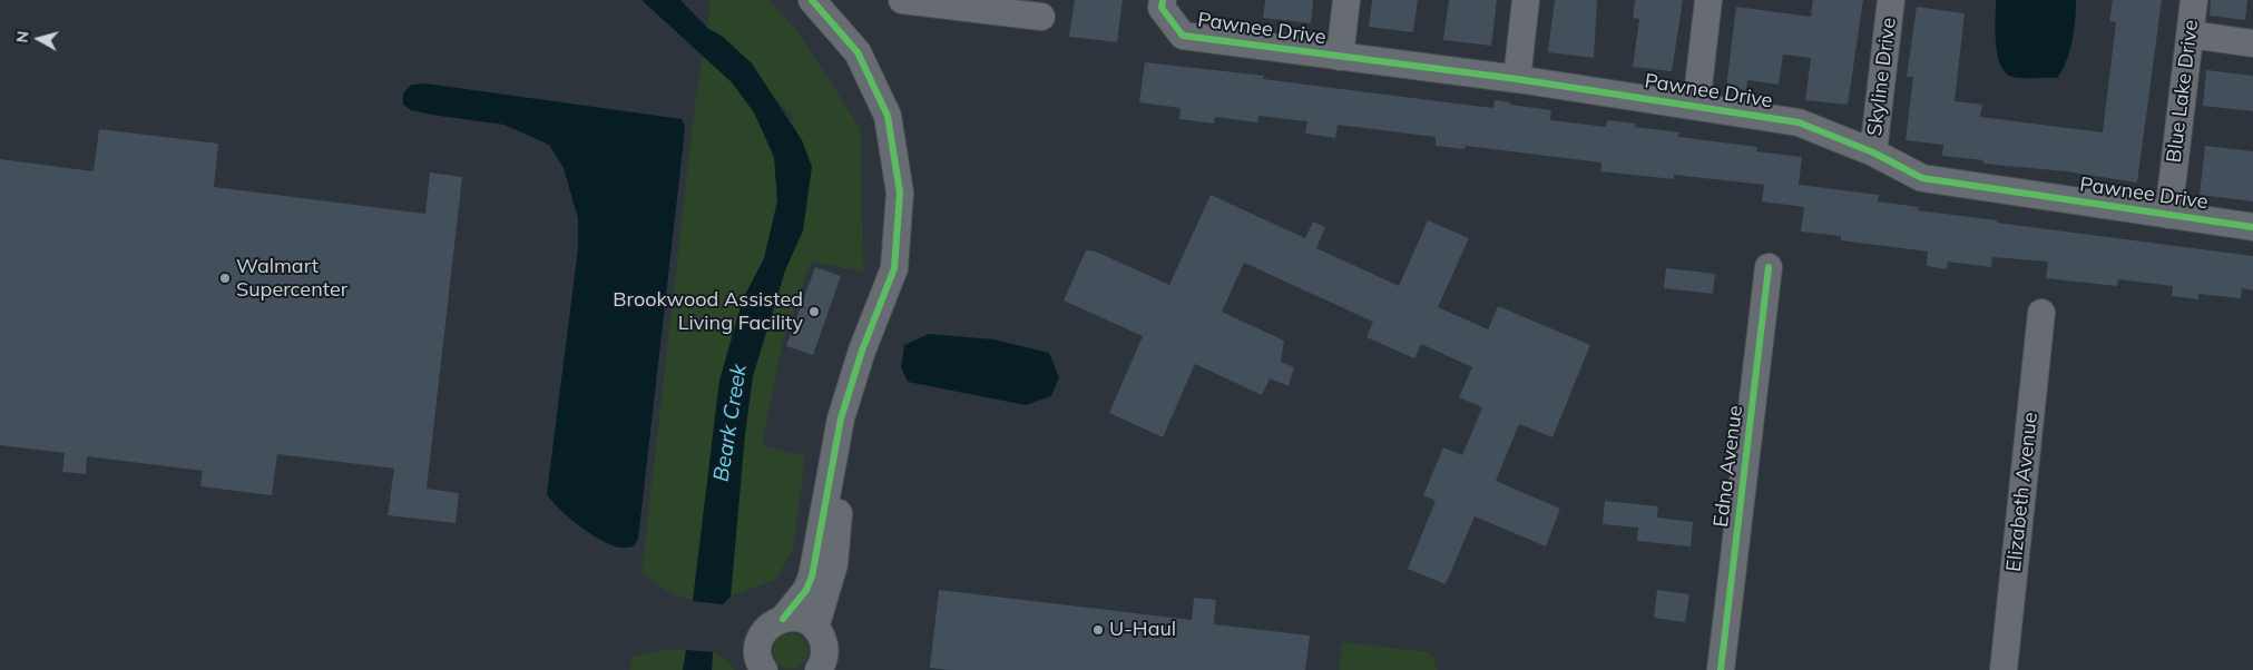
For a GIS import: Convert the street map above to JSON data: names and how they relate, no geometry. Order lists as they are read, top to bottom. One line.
{"streets":{"street":["Pawnee Drive","Skyline Drive","Blue Lake Drive","Edna Avenue","Elizabeth Avenue"]},"crossings":[["Pawnee Drive","Skyline Drive"],["Pawnee Drive","Blue Lake Drive"]],"water":["Beark Creek"],"places":["Walmart Supercenter","Brookwood Assisted Living Facility","U-Haul"],"north":"left"}
